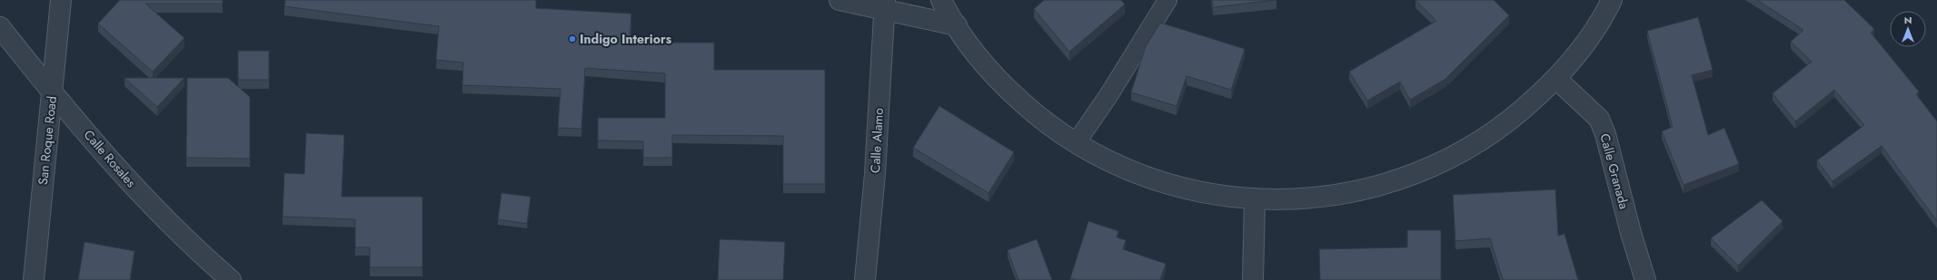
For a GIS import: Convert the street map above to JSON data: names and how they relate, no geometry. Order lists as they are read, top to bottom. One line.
{"streets":{"street":["San Roque Road","Calle Alamo","Calle Rosales","Calle Granada"]},"crossings":[["San Roque Road","Calle Rosales"]],"places":["Indigo Interiors"],"north":"top"}
